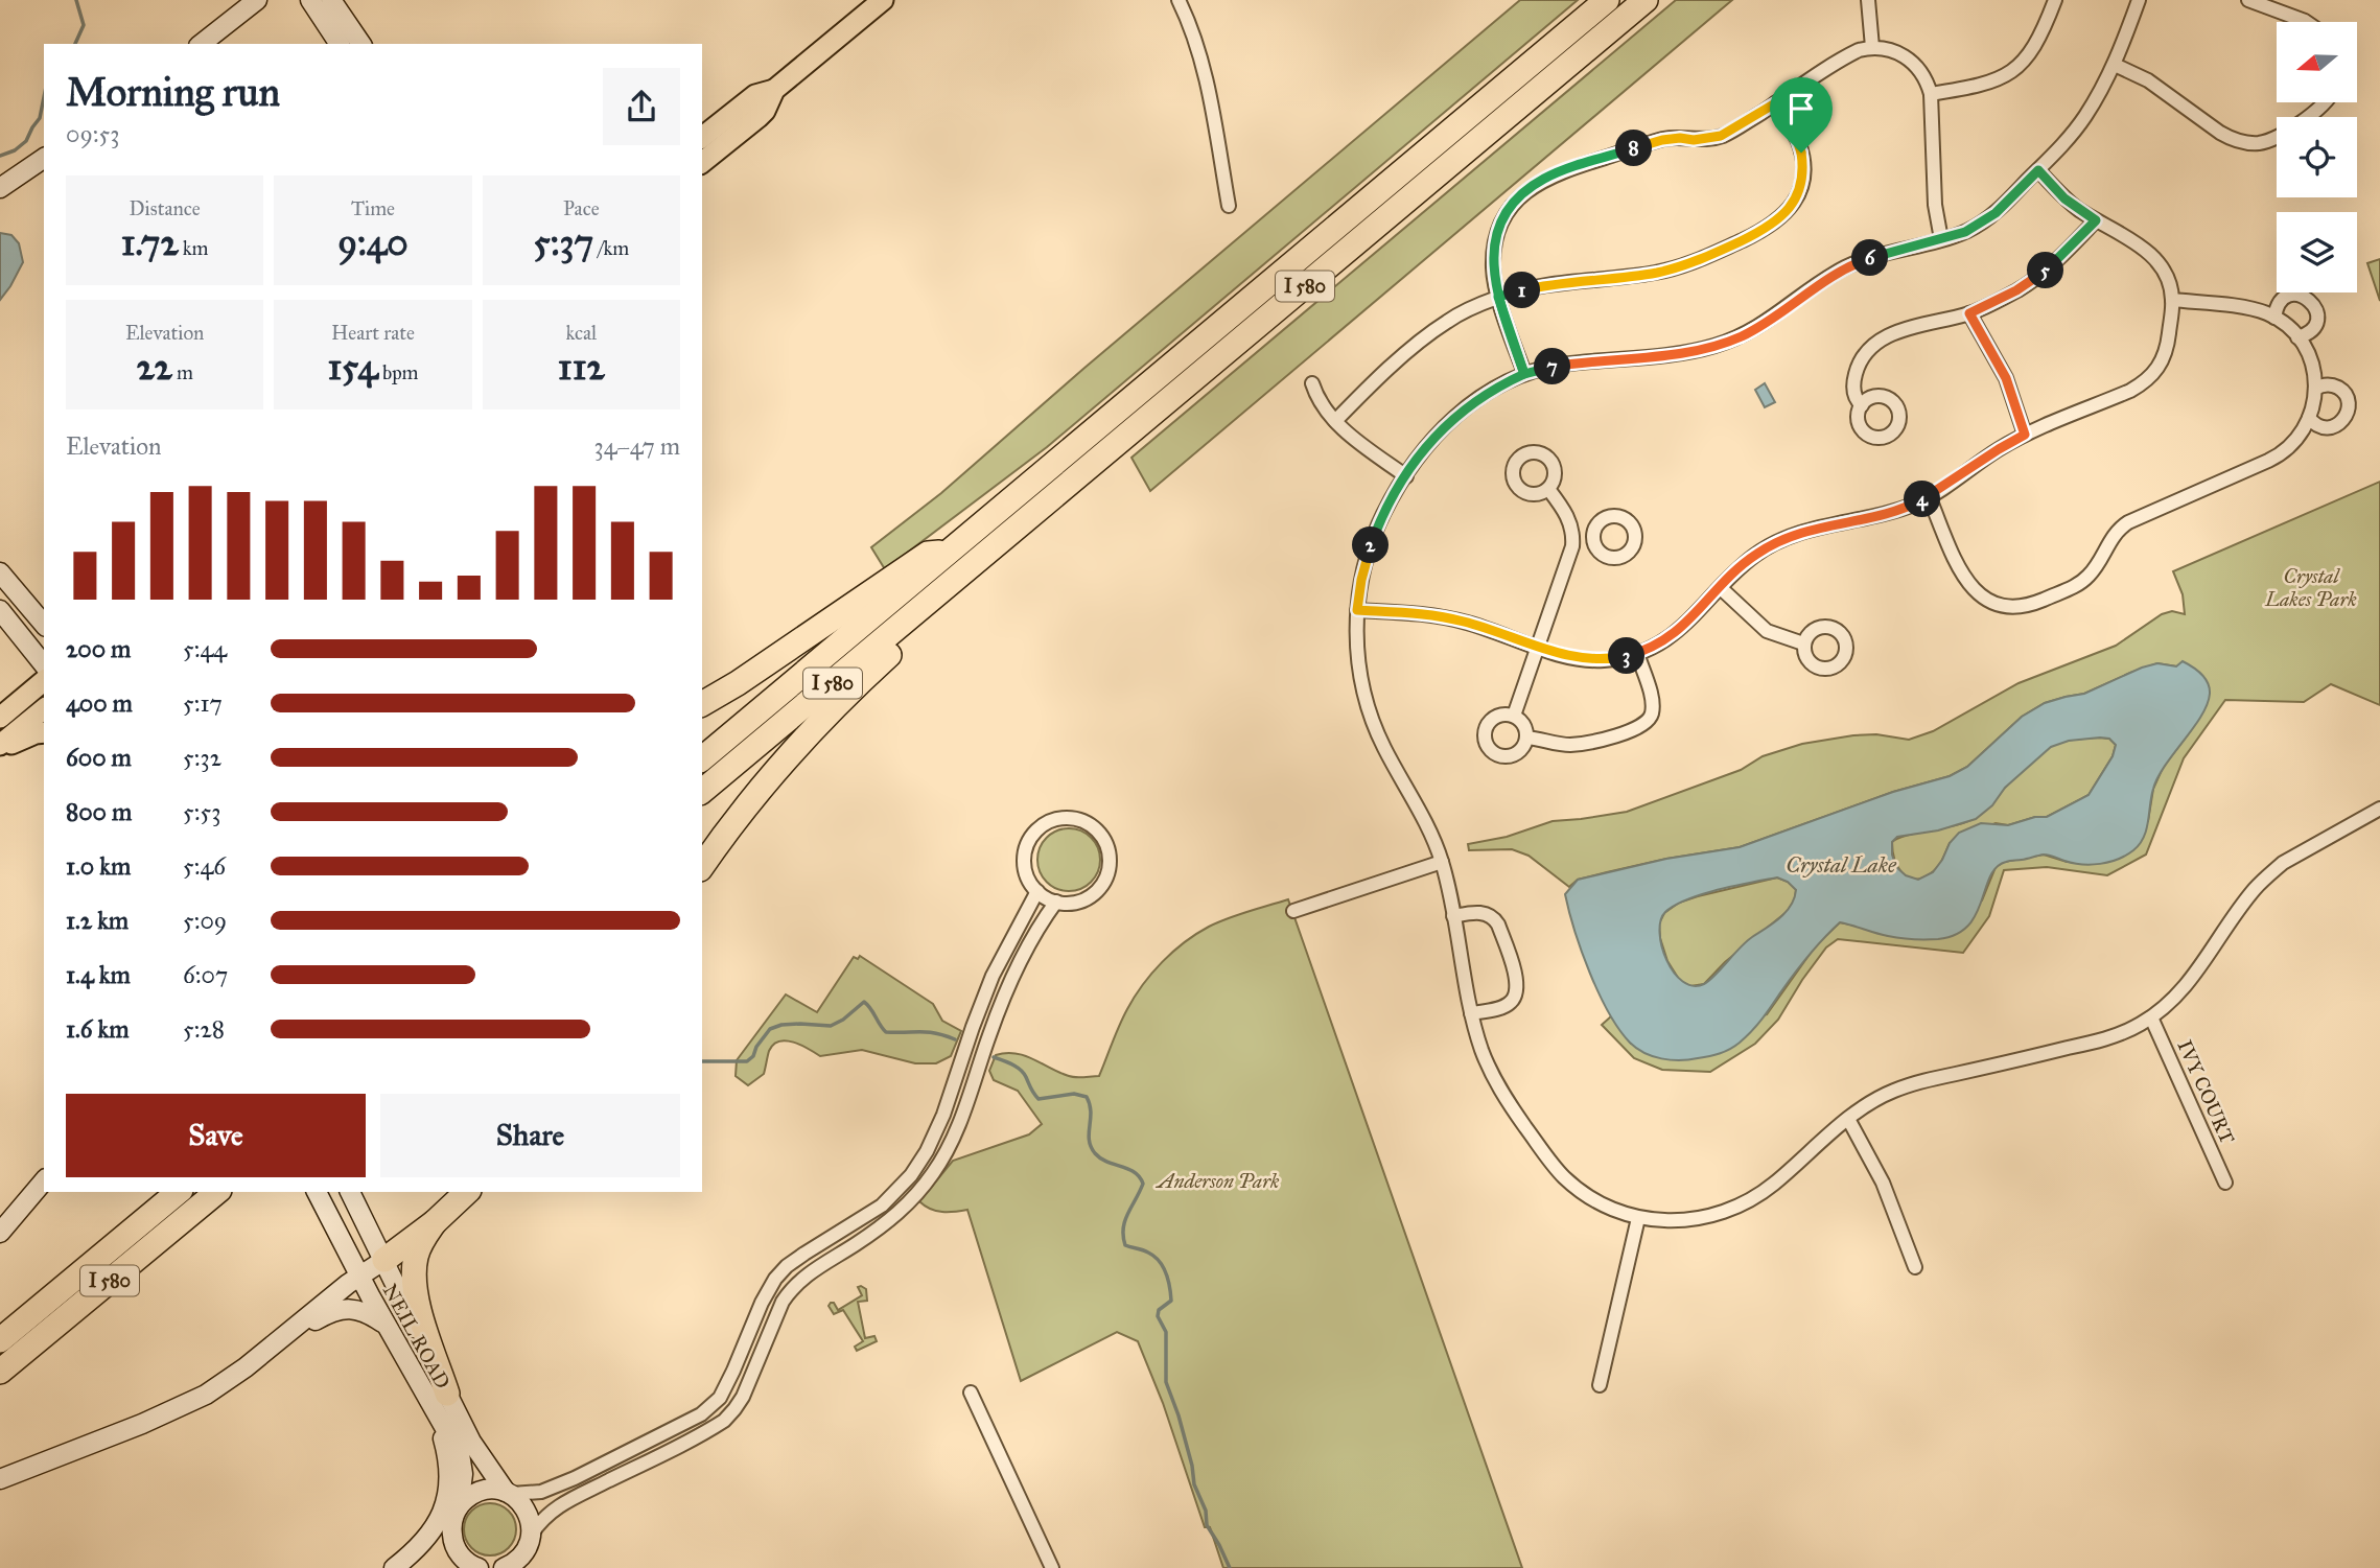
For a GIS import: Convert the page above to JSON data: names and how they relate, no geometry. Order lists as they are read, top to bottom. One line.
{"streets":{"highway":["I 580"],"main road":["NEIL ROAD"],"street":["IVY COURT"]},"water":["Crystal Lake"],"parks":["Crystal Lakes Park","Anderson Park"],"north":"left","page":{"heading":["Morning run","09:53"],"pins":["8","6","5","1","7","4","2","3"],"stats":[["Distance","1.72 km"],["Time","9:40"],["Pace","5:37 /km"],["Elevation","22 m"],["Heart rate","154 bpm"],["kcal","112"]],"chart":["Elevation","34–47 m"],"list":[{"name":"200 m","note":"5:44"},{"name":"400 m","note":"5:17"},{"name":"600 m","note":"5:32"},{"name":"800 m","note":"5:53"},{"name":"1.0 km","note":"5:46"},{"name":"1.2 km","note":"5:09"},{"name":"1.4 km","note":"6:07"},{"name":"1.6 km","note":"5:28"}],"buttons":["Save","Share"]}}
